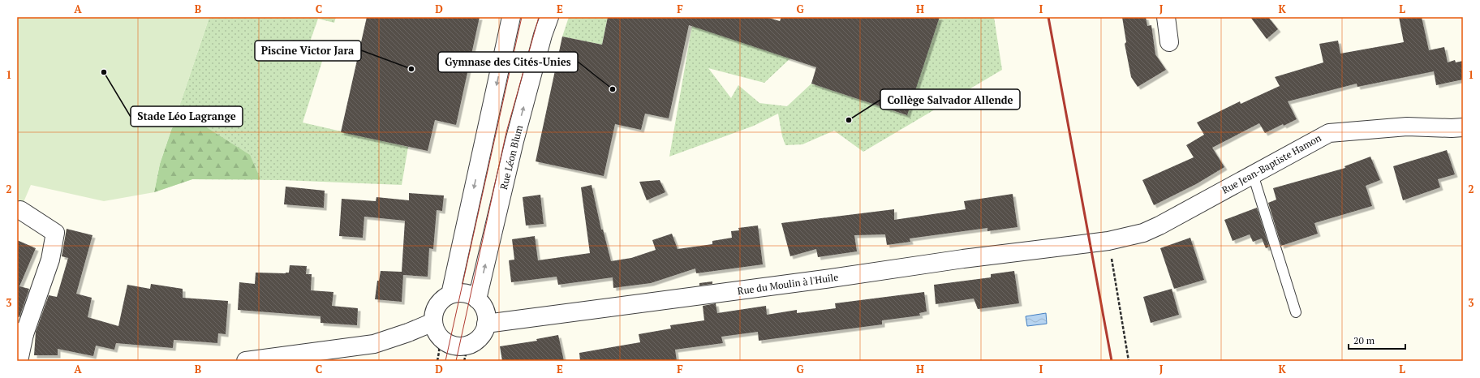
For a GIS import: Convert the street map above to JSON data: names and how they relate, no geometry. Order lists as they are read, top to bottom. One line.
{"streets":{"street":["Rue Léon Blum","Rue Jean-Baptiste Hamon","Rue du Moulin à l'Huile"]},"crossings":[["Rue Léon Blum","Rue du Moulin à l'Huile"],["Rue Jean-Baptiste Hamon","Rue du Moulin à l'Huile"]],"places":["Piscine Victor Jara","Stade Léo Lagrange","Gymnase des Cités-Unies","Collège Salvador Allende"],"scale_bar":"20 m","grid":{"columns":["A","B","C","D","E","F","G","H","I","J","K","L"],"rows":["1","2","3"]}}
